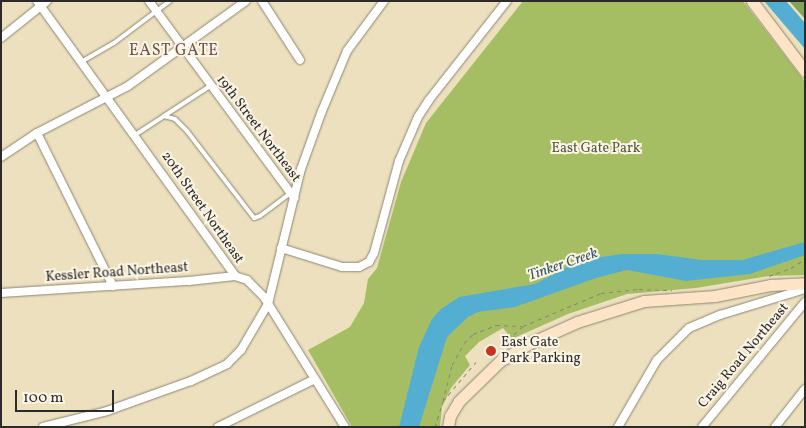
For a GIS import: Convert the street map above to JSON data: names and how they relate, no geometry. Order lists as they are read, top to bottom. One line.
{"streets":{"street":["19th Street Northeast","20th Street Northeast","Kessler Road Northeast","Craig Road Northeast"]},"crossings":[["20th Street Northeast","Kessler Road Northeast"]],"districts":["EAST GATE"],"water":["Tinker Creek"],"parks":["East Gate Park"],"places":["East Gate Park Parking"],"scale_bar":"100 m"}
